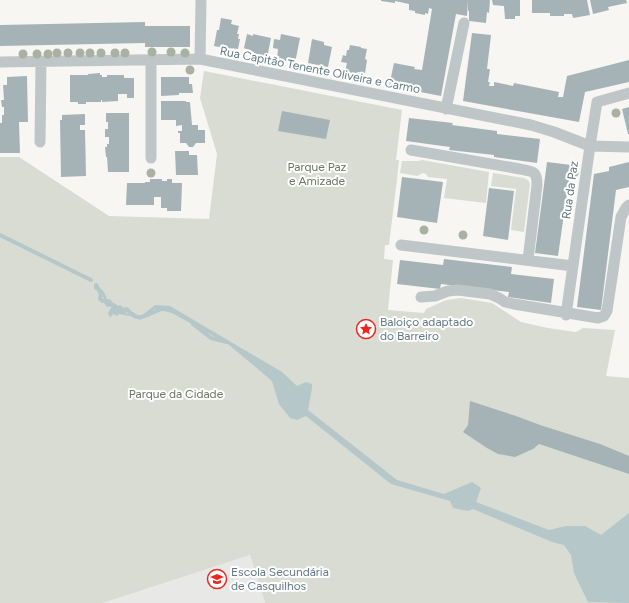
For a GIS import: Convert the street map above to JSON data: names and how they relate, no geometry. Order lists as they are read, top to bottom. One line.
{"streets":{"street":["Rua Capitão Tenente Oliveira e Carmo","Rua da Paz"]},"crossings":[["Rua Capitão Tenente Oliveira e Carmo","Rua da Paz"]],"parks":["Parque Paz e Amizade","Parque da Cidade"],"places":{"place":["Baloiço adaptado do Barreiro"],"school or university":["Escola Secundária de Casquilhos"]}}
